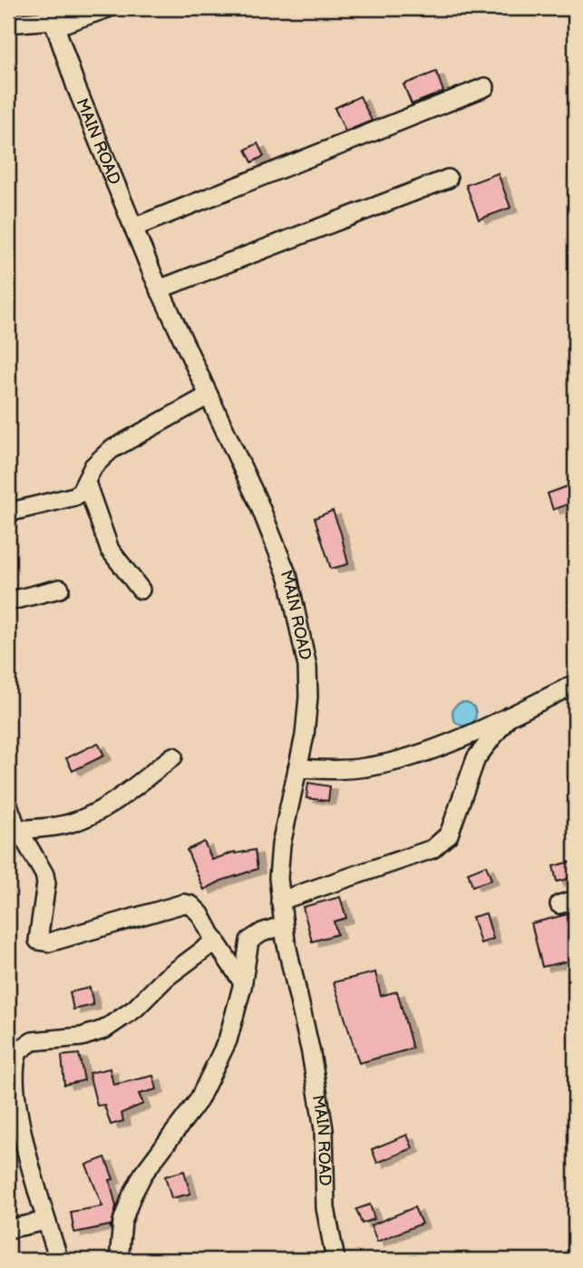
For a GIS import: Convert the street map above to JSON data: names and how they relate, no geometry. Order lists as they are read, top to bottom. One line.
{"streets":{"street":["MAIN ROAD"]}}
